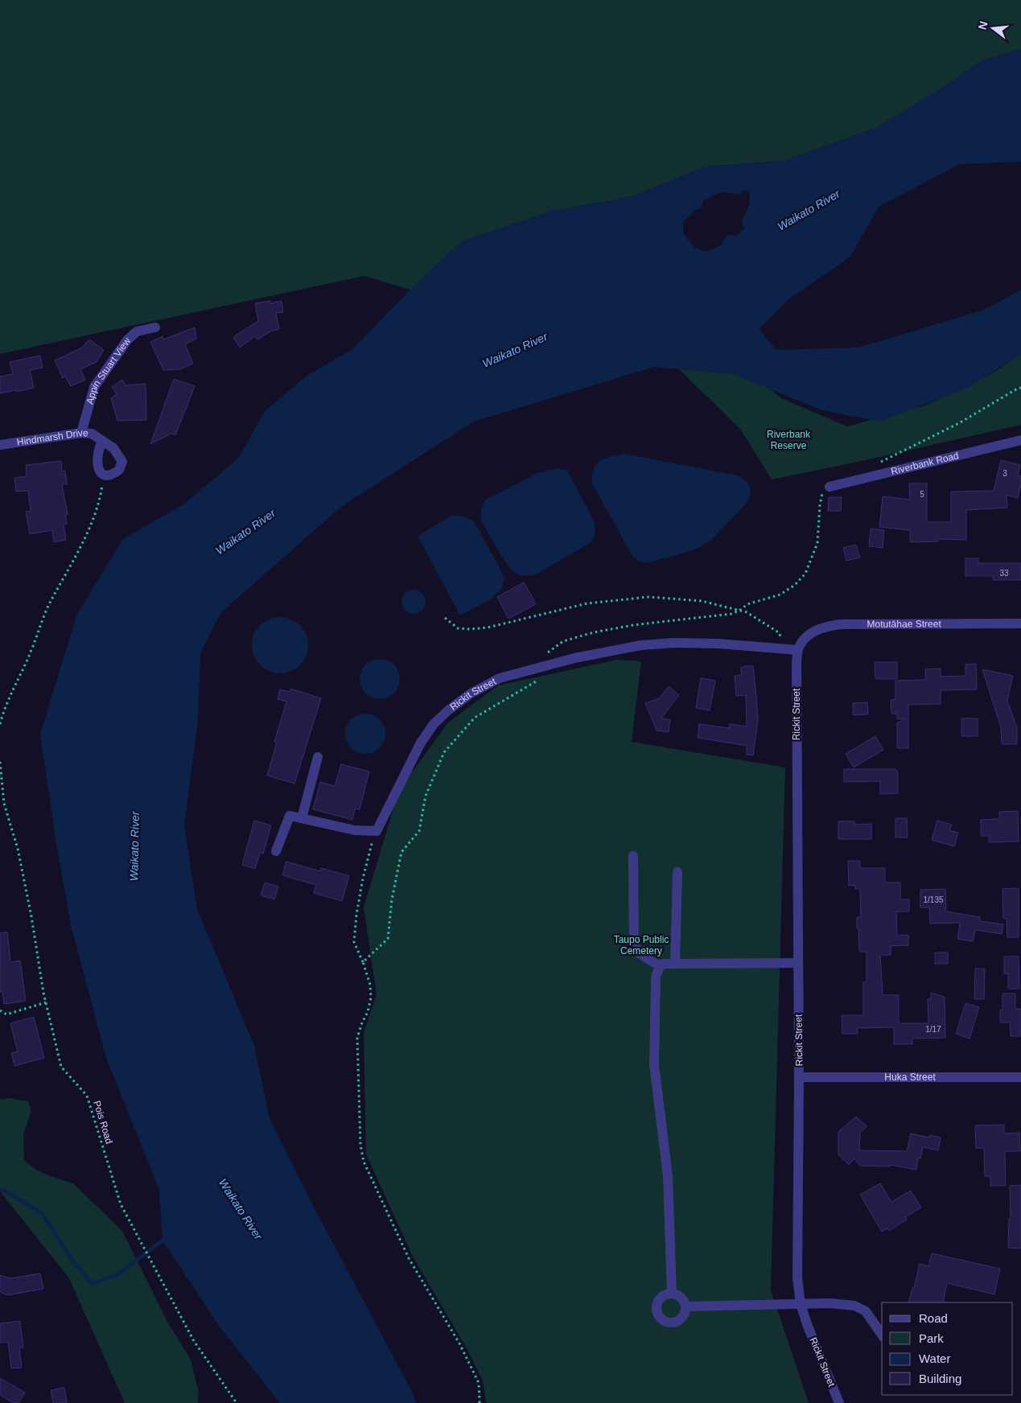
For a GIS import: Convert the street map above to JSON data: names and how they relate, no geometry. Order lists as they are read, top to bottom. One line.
{"streets":{"street":["Appin Stuart View","Hindmarsh Drive","Riverbank Road","Motutāhae Street","Rickit Street","Huka Street"],"path":["Pois Road"]},"crossings":[["Appin Stuart View","Hindmarsh Drive"],["Motutāhae Street","Rickit Street"],["Rickit Street","Huka Street"]],"water":["Waikato River"],"parks":["Riverbank Reserve","Taupo Public Cemetery"],"house_numbers":["3","5","33","1/135","1/17"],"legend":["Road","Park","Water","Building"],"north":"left"}
